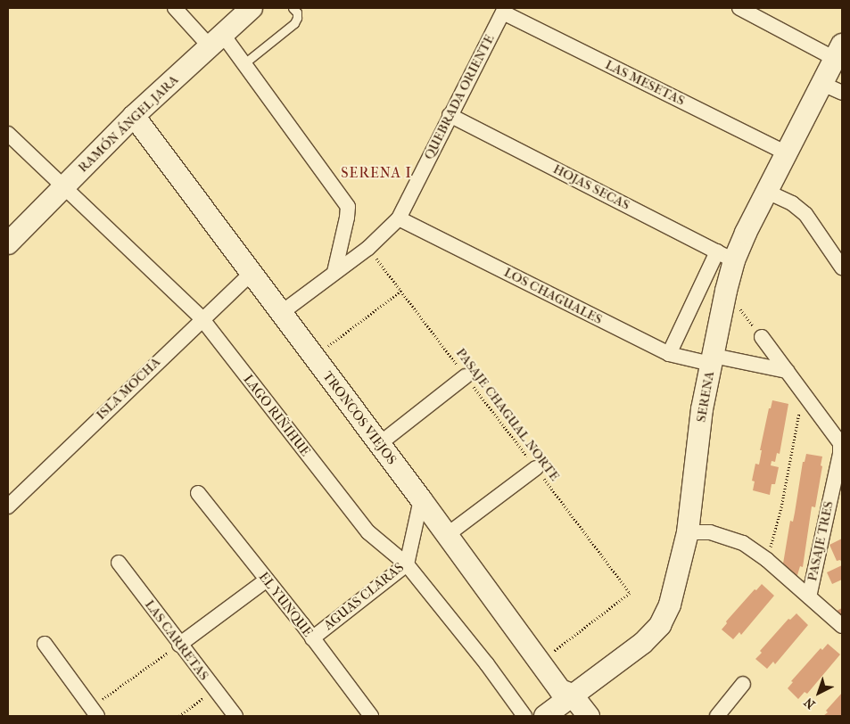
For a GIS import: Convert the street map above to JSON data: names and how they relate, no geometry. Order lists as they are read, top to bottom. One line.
{"streets":{"street":["LAS MESETAS","QUEBRADA ORIENTE","RAMÓN ÁNGEL JARA","HOJAS SECAS","LOS CHAGUALES","ISLA MOCHA","SERENA","LAGO RIÑIHUE","TRONCOS VIEJOS","PASAJE TRES","AGUAS CLARAS","EL YUNQUE","LAS CARRETAS"],"path":["PASAJE CHAGUAL NORTE"]},"crossings":[["LAS MESETAS","QUEBRADA ORIENTE"],["LAS MESETAS","SERENA"],["QUEBRADA ORIENTE","HOJAS SECAS"],["QUEBRADA ORIENTE","LOS CHAGUALES"],["QUEBRADA ORIENTE","PASAJE CHAGUAL NORTE"],["QUEBRADA ORIENTE","TRONCOS VIEJOS"],["RAMÓN ÁNGEL JARA","LAGO RIÑIHUE"],["RAMÓN ÁNGEL JARA","TRONCOS VIEJOS"],["HOJAS SECAS","SERENA"],["LOS CHAGUALES","SERENA"],["ISLA MOCHA","LAGO RIÑIHUE"],["ISLA MOCHA","TRONCOS VIEJOS"],["SERENA","TRONCOS VIEJOS"],["PASAJE CHAGUAL NORTE","TRONCOS VIEJOS"],["LAGO RIÑIHUE","AGUAS CLARAS"],["TRONCOS VIEJOS","AGUAS CLARAS"],["AGUAS CLARAS","EL YUNQUE"]],"districts":["SERENA I"],"north":"bottom left"}
